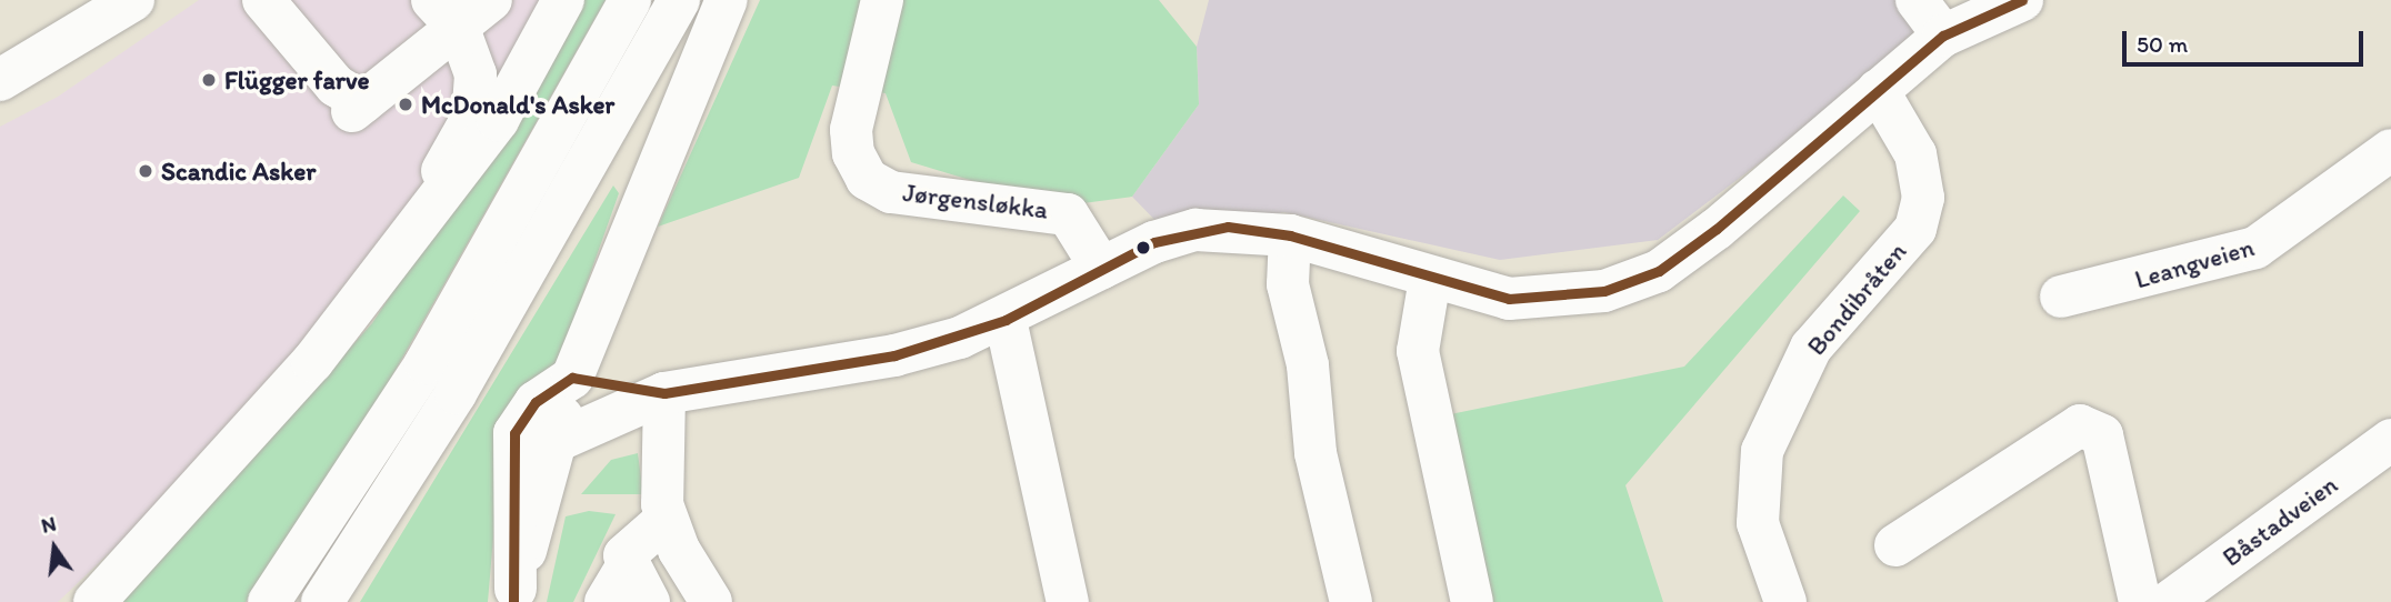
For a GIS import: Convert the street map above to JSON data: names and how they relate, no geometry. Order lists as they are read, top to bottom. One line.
{"streets":{"main road":["Jørgensløkka","Leangveien","Bondibråten","Båstadveien"]},"places":["Flügger farve","McDonald's Asker","Scandic Asker"],"scale_bar":"50 m","north":"top"}
